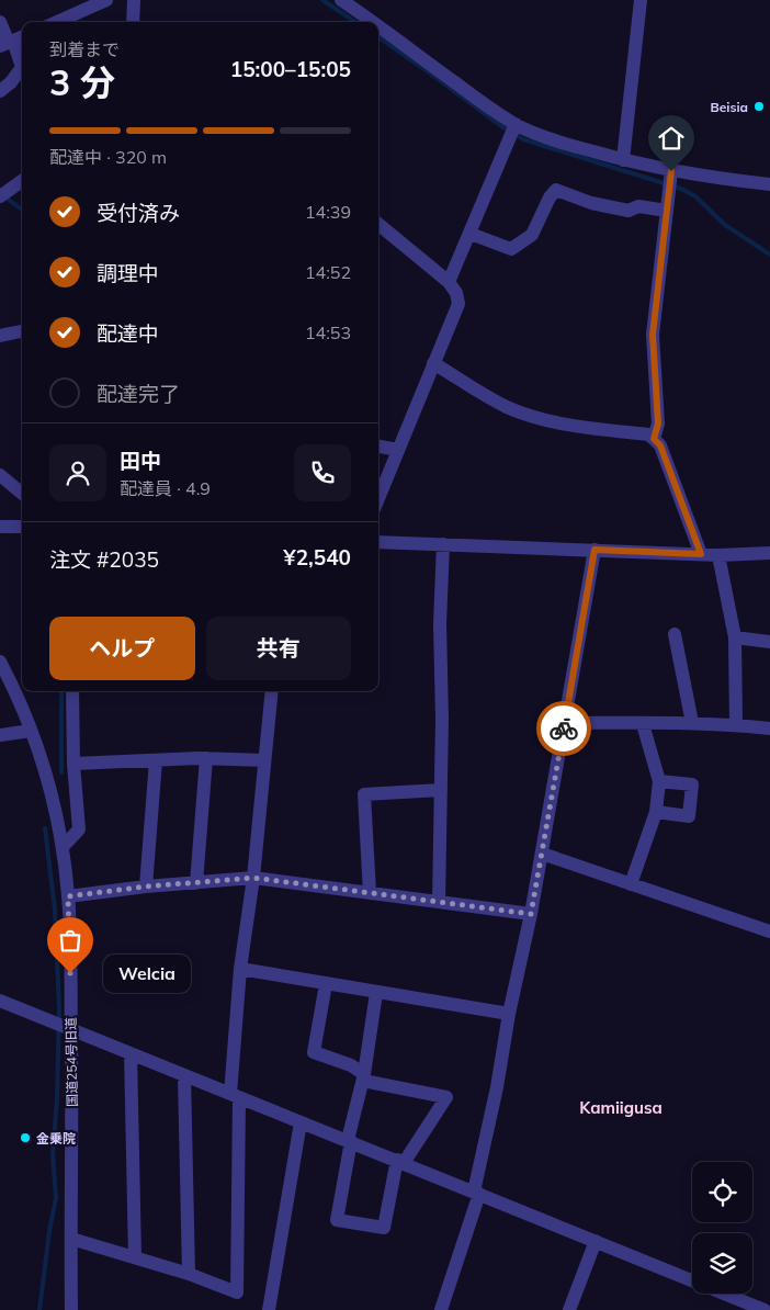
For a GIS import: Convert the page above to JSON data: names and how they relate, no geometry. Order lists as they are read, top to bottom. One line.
{"streets":{"street":["国道254号旧道"]},"districts":["Kamiigusa"],"places":["Beisia","Welcia","金乗院"],"page":{"heading":["3 分","到着まで","15:00–15:05"],"panel":["田中","配達員 · 4.9","注文 #2035","¥2,540"],"bar":"配達中 · 320 m","list":[["受付済み","14:39"],["調理中","14:52"],["配達中","14:53"],"配達完了"],"buttons":["ヘルプ","共有"],"bubble":"Welcia"}}
